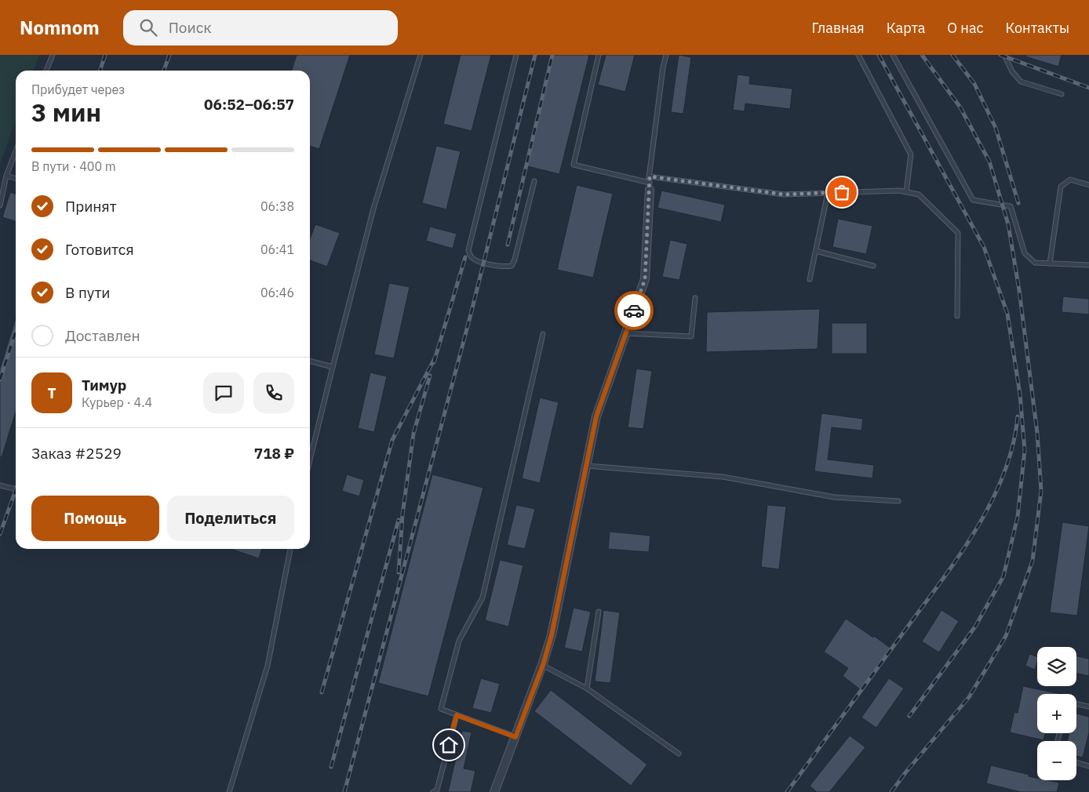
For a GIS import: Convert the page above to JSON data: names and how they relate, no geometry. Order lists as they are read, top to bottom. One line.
{"page":{"header":"Nomnom","search":"Поиск","nav":["Главная","Карта","О нас","Контакты"],"heading":["3 мин","Прибудет через","06:52–06:57"],"panel":["Тимур","Курьер · 4.4","Заказ #2529","718 ₽"],"bar":"В пути · 400 m","list":[["Принят","06:38"],["Готовится","06:41"],["В пути","06:46"],"Доставлен"],"round":"Т","buttons":["Помощь","Поделиться"],"map_buttons":["+","−"]}}
